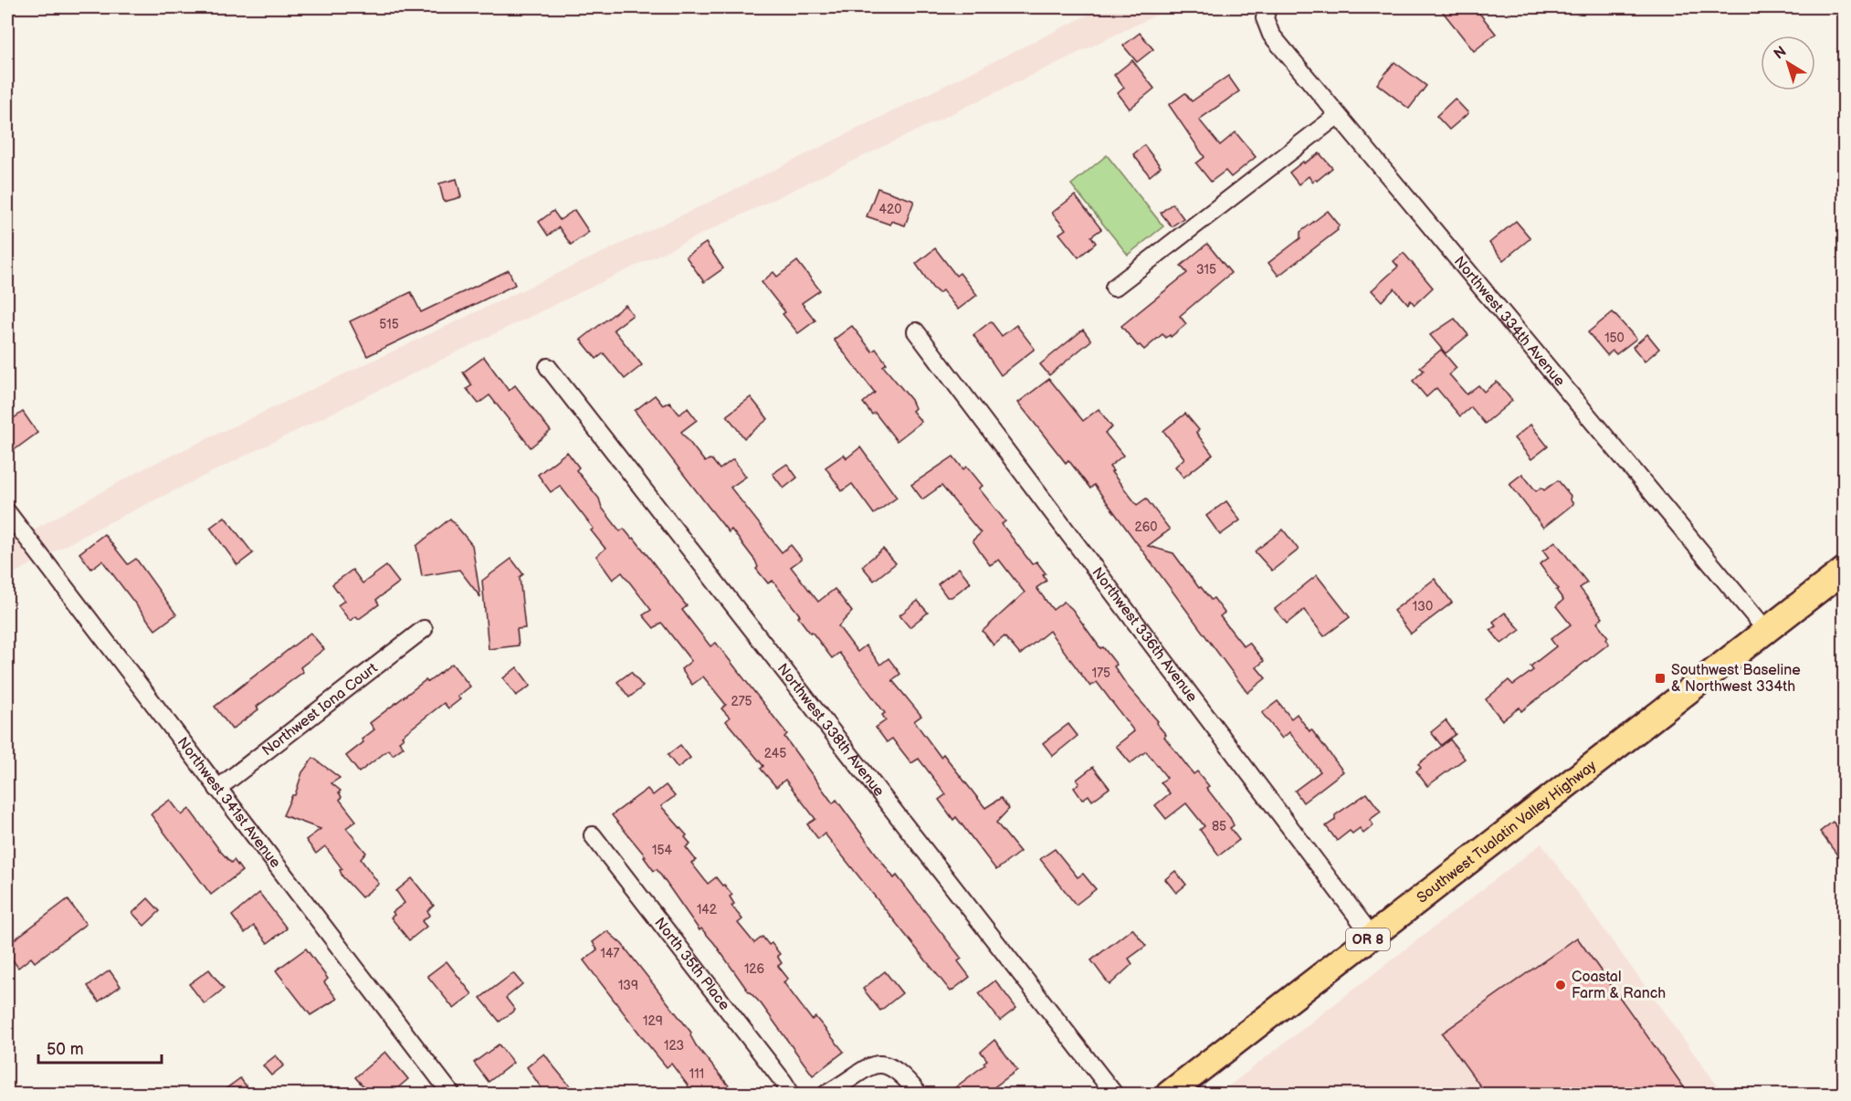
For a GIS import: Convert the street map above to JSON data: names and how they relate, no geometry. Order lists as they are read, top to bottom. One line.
{"streets":{"highway":["Southwest Tualatin Valley Highway","OR 8"],"street":["Northwest 334th Avenue","Northwest 336th Avenue","Northwest Iona Court","Northwest 338th Avenue","Northwest 341st Avenue","North 35th Place"]},"crossings":[["Northwest 334th Avenue","Southwest Tualatin Valley Highway"],["Northwest 336th Avenue","Southwest Tualatin Valley Highway"],["Northwest Iona Court","Northwest 341st Avenue"]],"places":{"transit":["Southwest Baseline & Northwest 334th"],"other":["Coastal Farm & Ranch"]},"house_numbers":["420","315","515","150","260","130","175","275","245","85","154","142","147","126","139","129","123","111"],"scale_bar":"50 m","north":"top left"}
